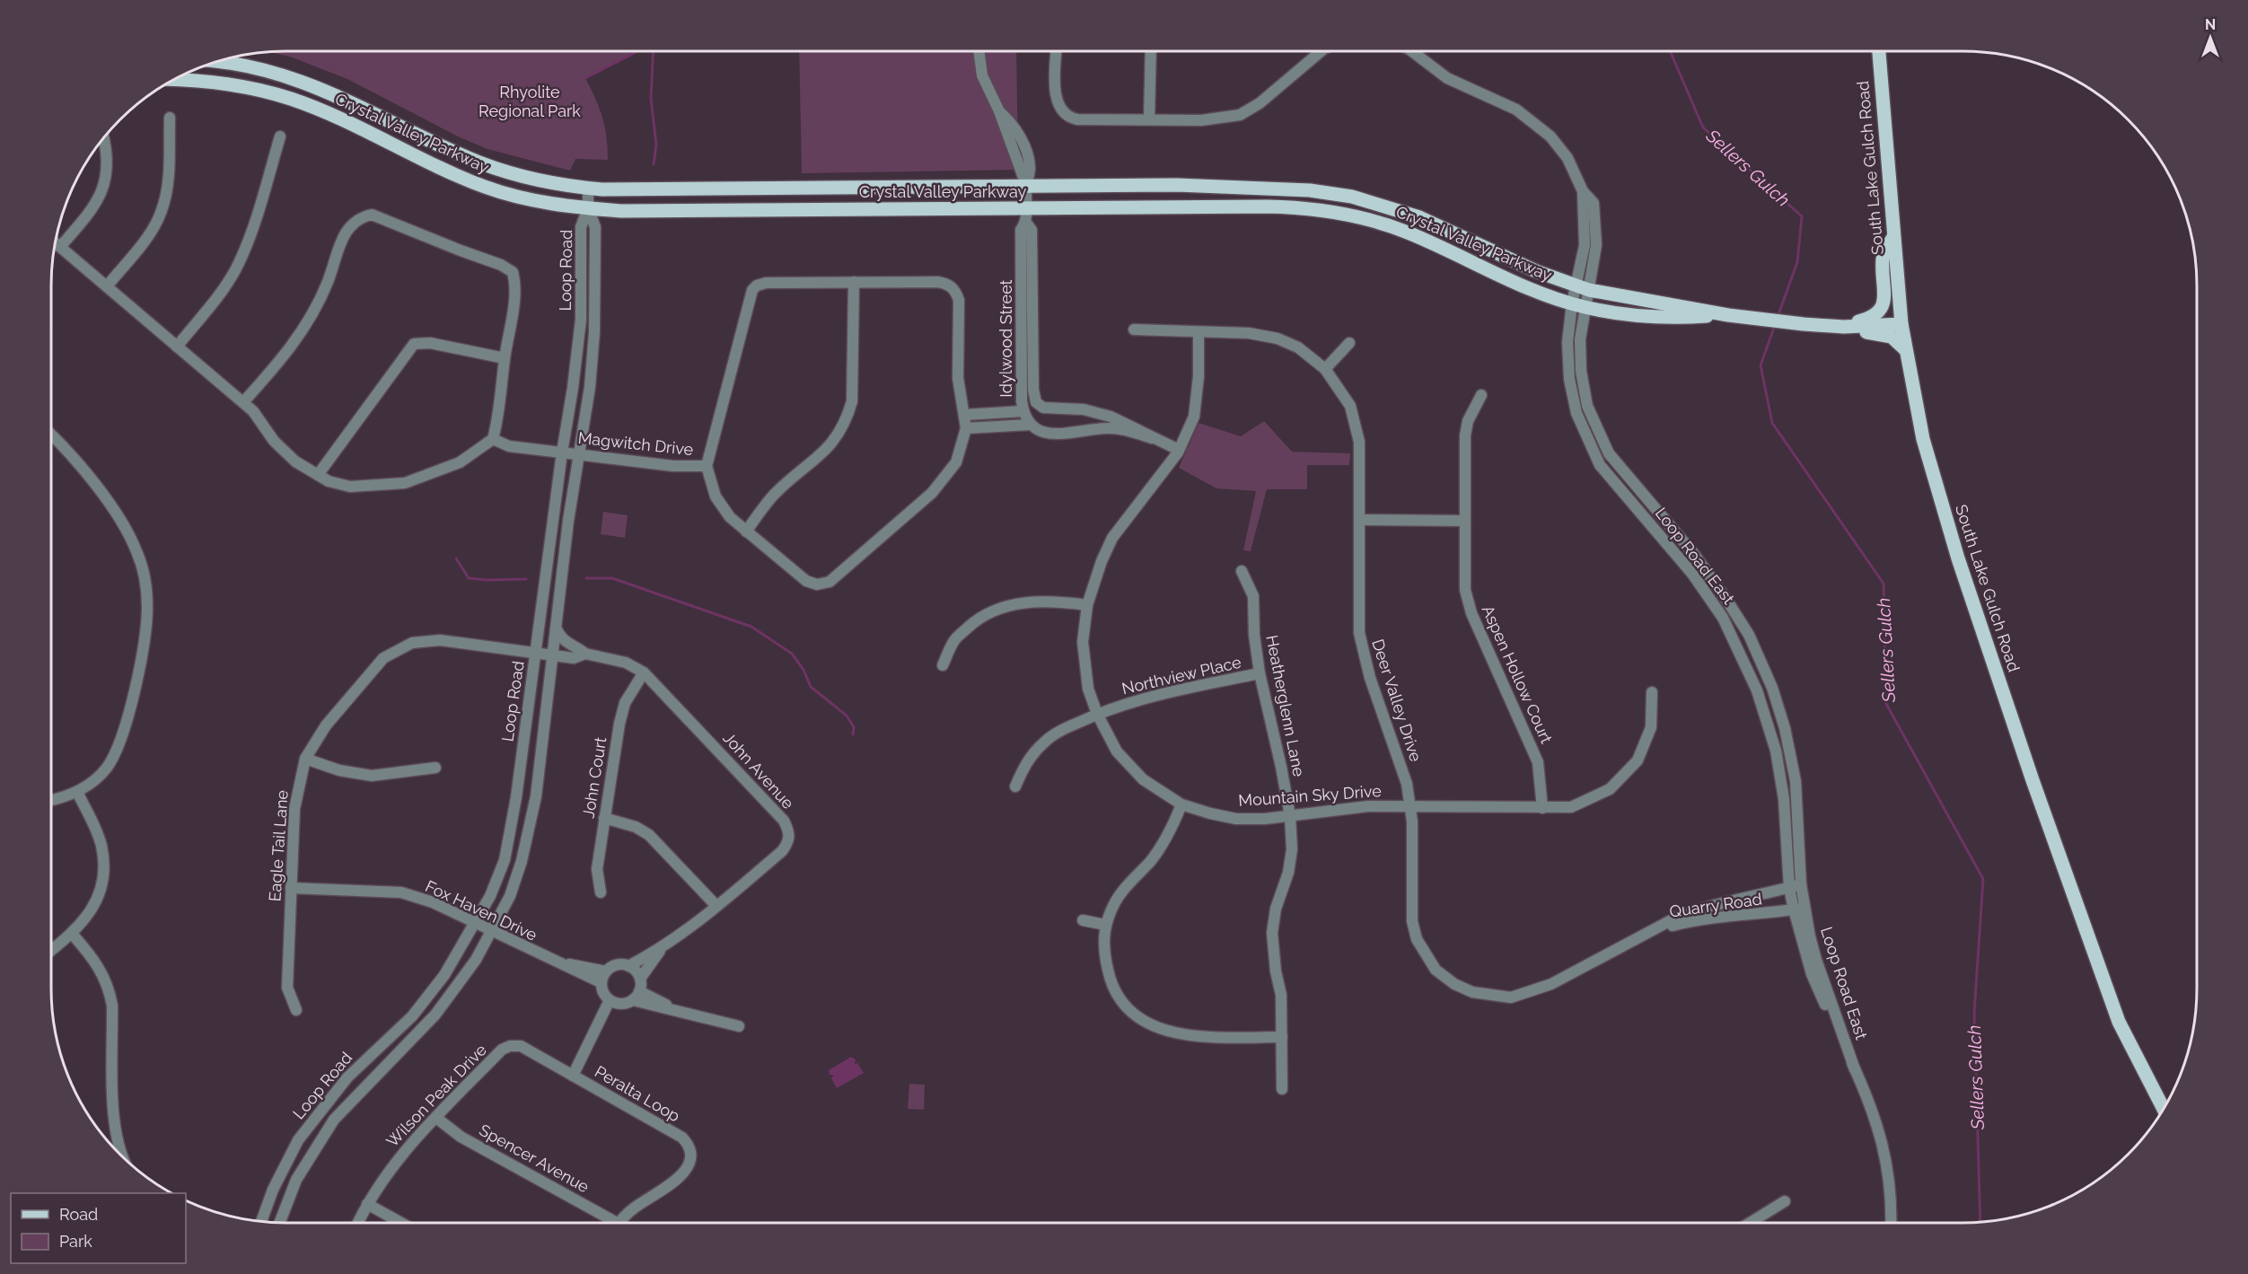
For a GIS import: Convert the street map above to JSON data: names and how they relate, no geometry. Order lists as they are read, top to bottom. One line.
{"streets":{"main road":["Crystal Valley Parkway","South Lake Gulch Road"],"street":["Loop Road","Idylwood Street","Magwitch Drive","Loop Road East","Aspen Hollow Court","Northview Place","Deer Valley Drive","Heatherglenn Lane","John Avenue","John Court","Mountain Sky Drive","Eagle Tail Lane","Quarry Road","Fox Haven Drive","Peralta Loop","Wilson Peak Drive","Spencer Avenue"]},"crossings":[["Crystal Valley Parkway","South Lake Gulch Road"],["Crystal Valley Parkway","Loop Road"],["Crystal Valley Parkway","Idylwood Street"],["Crystal Valley Parkway","Loop Road East"],["Loop Road","Magwitch Drive"],["Loop Road","John Avenue"],["Loop Road","Eagle Tail Lane"],["Loop Road","Fox Haven Drive"],["Idylwood Street","Mountain Sky Drive"],["Loop Road East","Quarry Road"],["Aspen Hollow Court","Mountain Sky Drive"],["Northview Place","Heatherglenn Lane"],["Northview Place","Mountain Sky Drive"],["Deer Valley Drive","Mountain Sky Drive"],["Deer Valley Drive","Quarry Road"],["Heatherglenn Lane","Mountain Sky Drive"],["John Avenue","John Court"],["John Avenue","Eagle Tail Lane"],["John Avenue","Fox Haven Drive"],["Eagle Tail Lane","Fox Haven Drive"],["Peralta Loop","Wilson Peak Drive"],["Wilson Peak Drive","Spencer Avenue"]],"water":["Sellers Gulch"],"parks":["Rhyolite Regional Park"],"legend":["Road","Park"],"north":"top"}
